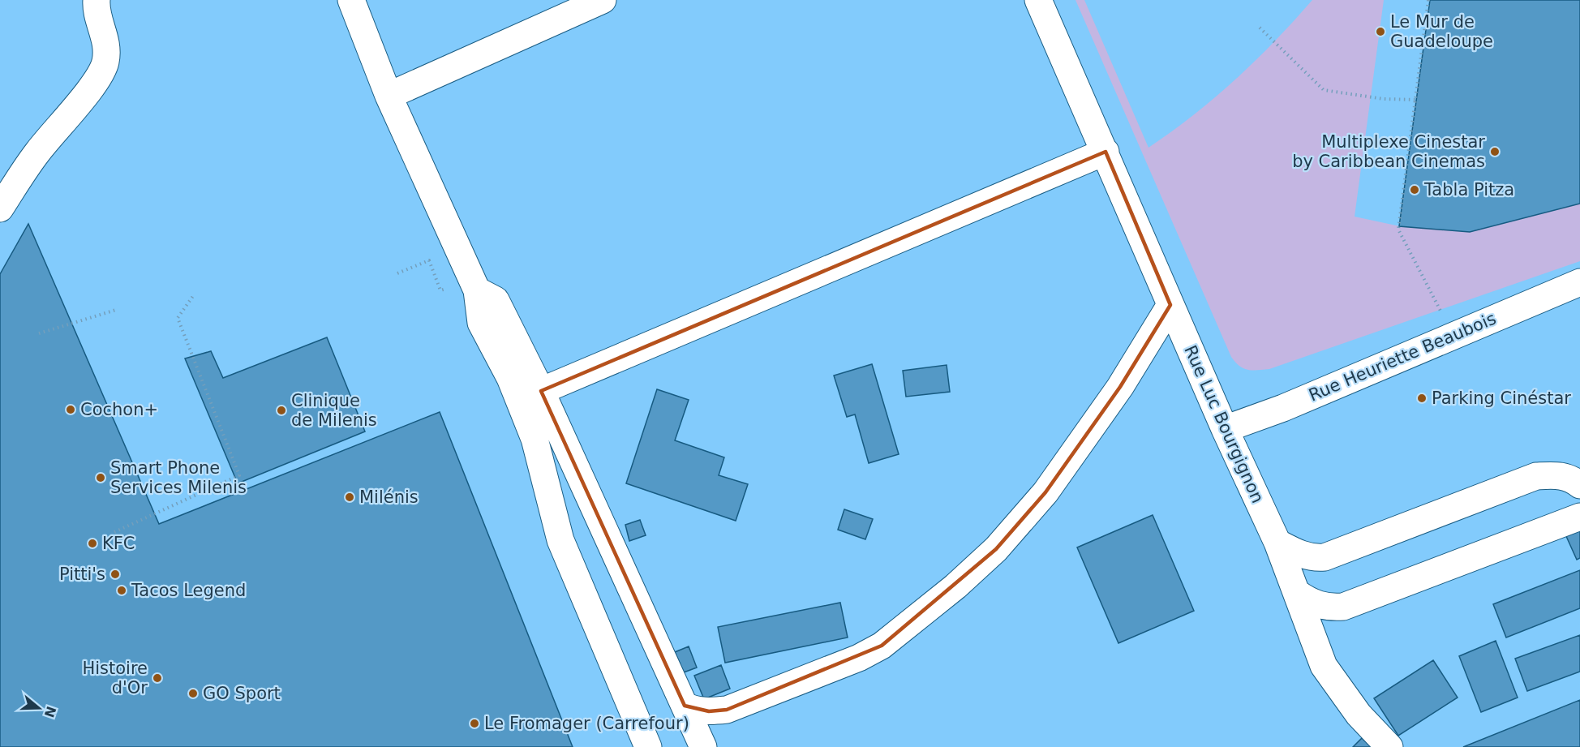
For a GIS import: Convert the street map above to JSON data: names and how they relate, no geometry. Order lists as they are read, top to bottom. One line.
{"streets":{"street":["Rue Heuriette Beaubois","Rue Luc Bourgignon"]},"crossings":[["Rue Heuriette Beaubois","Rue Luc Bourgignon"]],"places":["Le Mur de Guadeloupe","Multiplexe Cinestar by Caribbean Cinemas","Tabla Pitza","Parking Cinéstar","Cochon+","Clinique de Milenis","Smart Phone Services Milenis","Milénis","KFC","Pitti's","Tacos Legend","Histoire d'Or","GO Sport","Le Fromager (Carrefour)"],"north":"right"}
